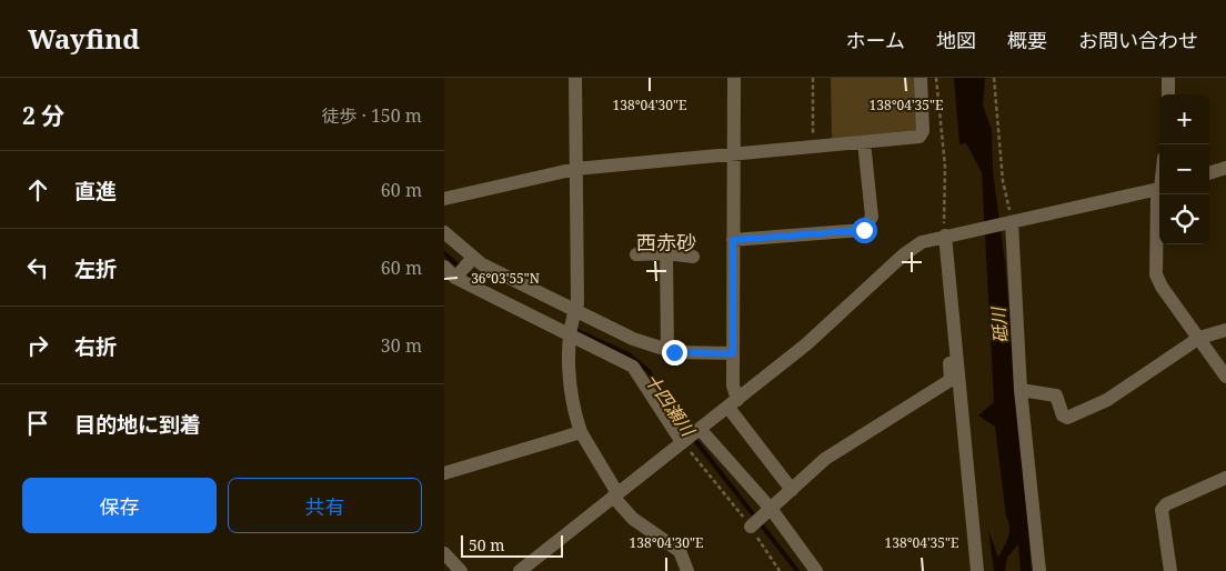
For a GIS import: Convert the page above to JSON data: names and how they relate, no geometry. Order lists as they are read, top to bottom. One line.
{"districts":["西赤砂"],"water":["砥川","十四瀬川"],"scale_bar":"50 m","page":{"header":"Wayfind","nav":["ホーム","地図","概要","お問い合わせ"],"heading":["2 分","徒歩 · 150 m"],"map_buttons":["+","−"],"list":[["直進","60 m"],["左折","60 m"],["右折","30 m"],"目的地に到着"],"buttons":["保存","共有"],"scale":"50 m"},"coordinates":["138°04'30\"E","138°04'35\"E","36°03'55\"N"]}
